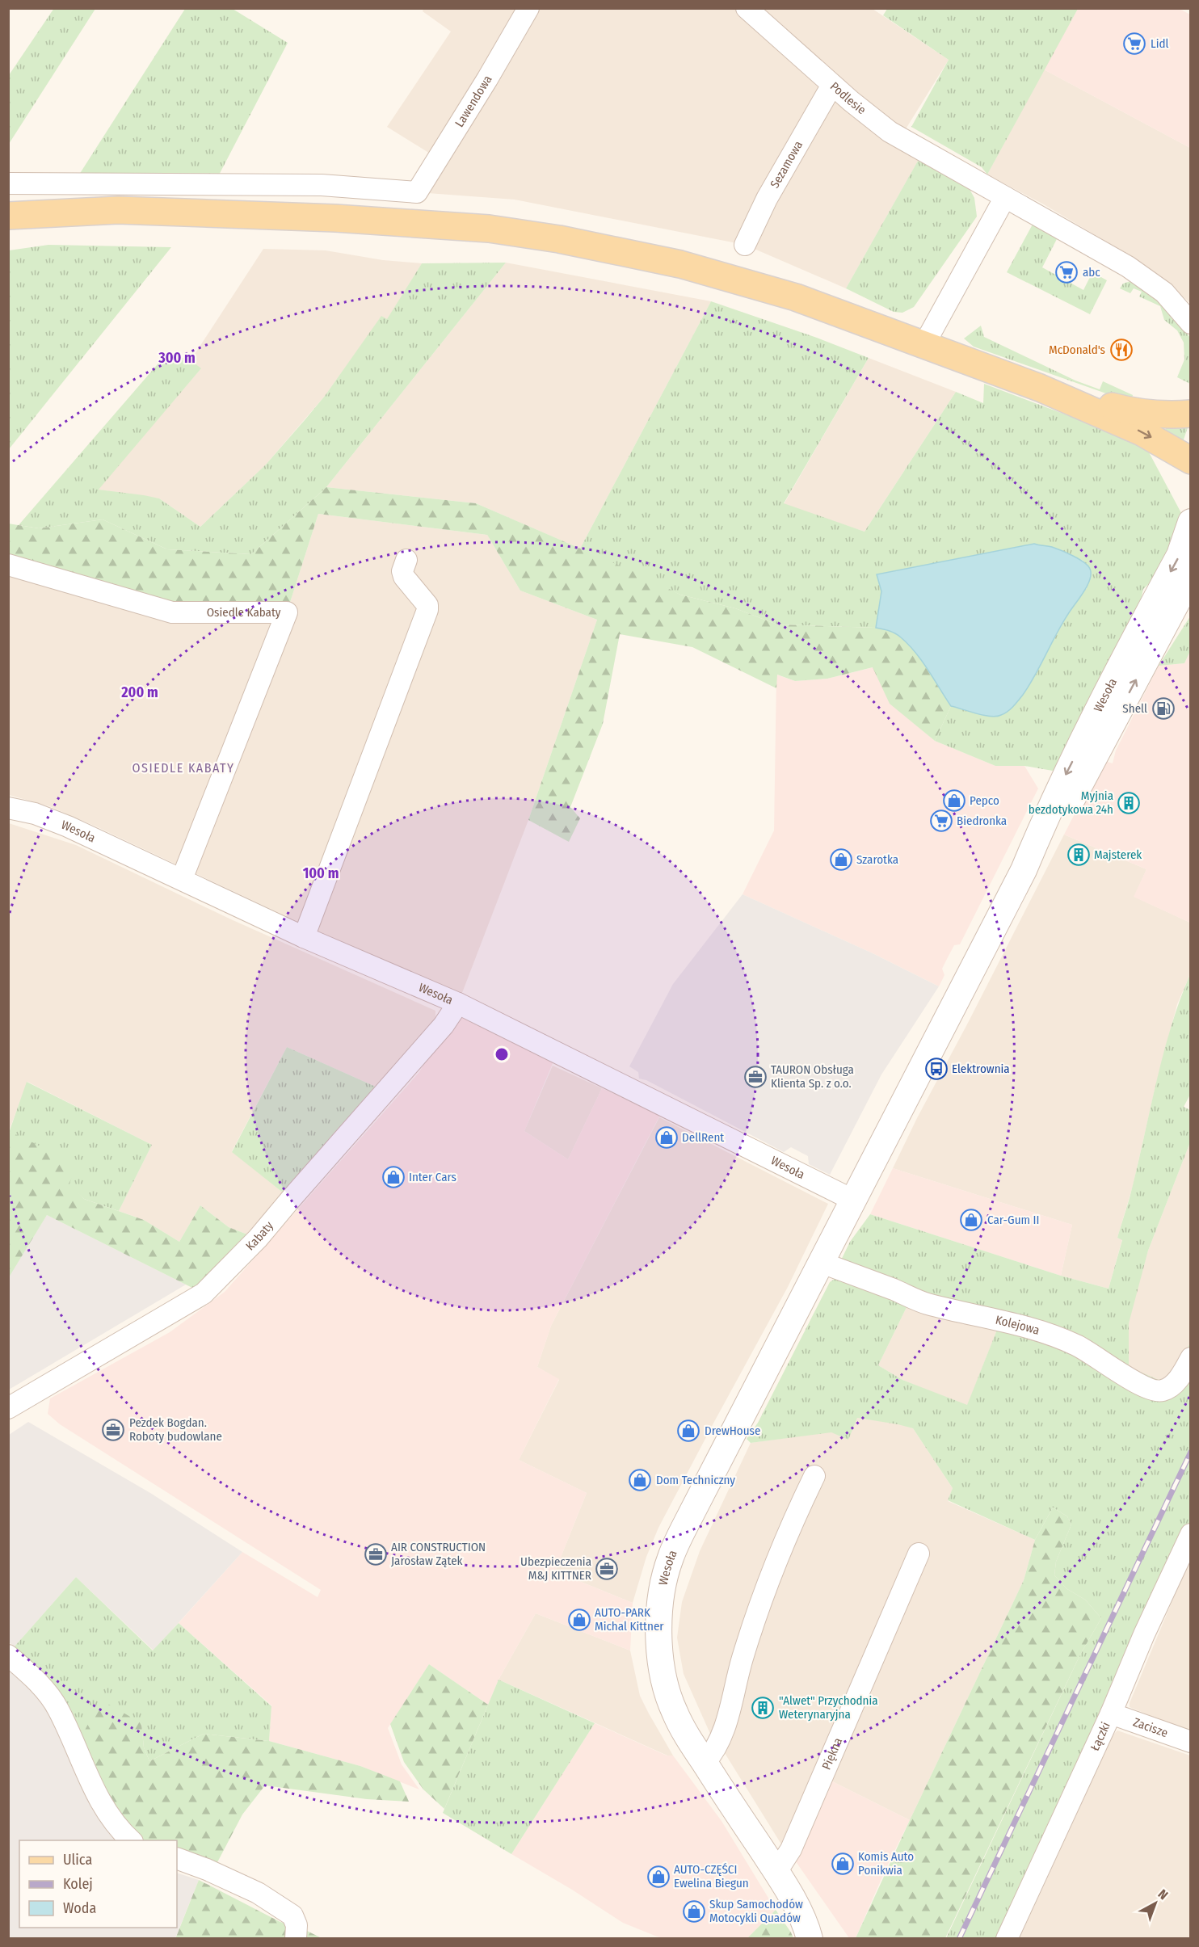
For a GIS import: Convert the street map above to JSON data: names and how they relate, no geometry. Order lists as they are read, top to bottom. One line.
{"streets":{"street":["Podlesie","Lawendowa","Sezamowa","Osiedle Kabaty","Wesoła","Kabaty","Kolejowa","Zacisze","Łączki","Piękna"]},"crossings":[["Podlesie","Sezamowa"],["Osiedle Kabaty","Wesoła"],["Wesoła","Kabaty"],["Wesoła","Kolejowa"],["Wesoła","Piękna"],["Zacisze","Łączki"]],"districts":["OSIEDLE KABATY"],"places":{"supermarket":["Lidl","abc","Biedronka"],"restaurant":["McDonald's"],"fuel station":["Shell"],"shop":["Pepco","Szarotka","DellRent","Inter Cars","Car-Gum II","DrewHouse","Dom Techniczny","AUTO-PARK Michal Kittner","Komis Auto Ponikwia","AUTO-CZĘŚCI Ewelina Biegun","Skup Samochodów Motocykli Quadów"],"building":["Myjnia bezdotykowa 24h","Majsterek","\"Alwet\" Przychodnia Weterynaryjna"],"bus stop":["Elektrownia"],"office":["TAURON Obsługa Klienta Sp. z o.o.","Pezdek Bogdan. Roboty budowlane","AIR CONSTRUCTION Jarosław Zątek","Ubezpieczenia M&J KITTNER"]},"legend":["Ulica","Kolej","Woda"],"north":"top right","rings":["300 m","200 m","100 m"]}
